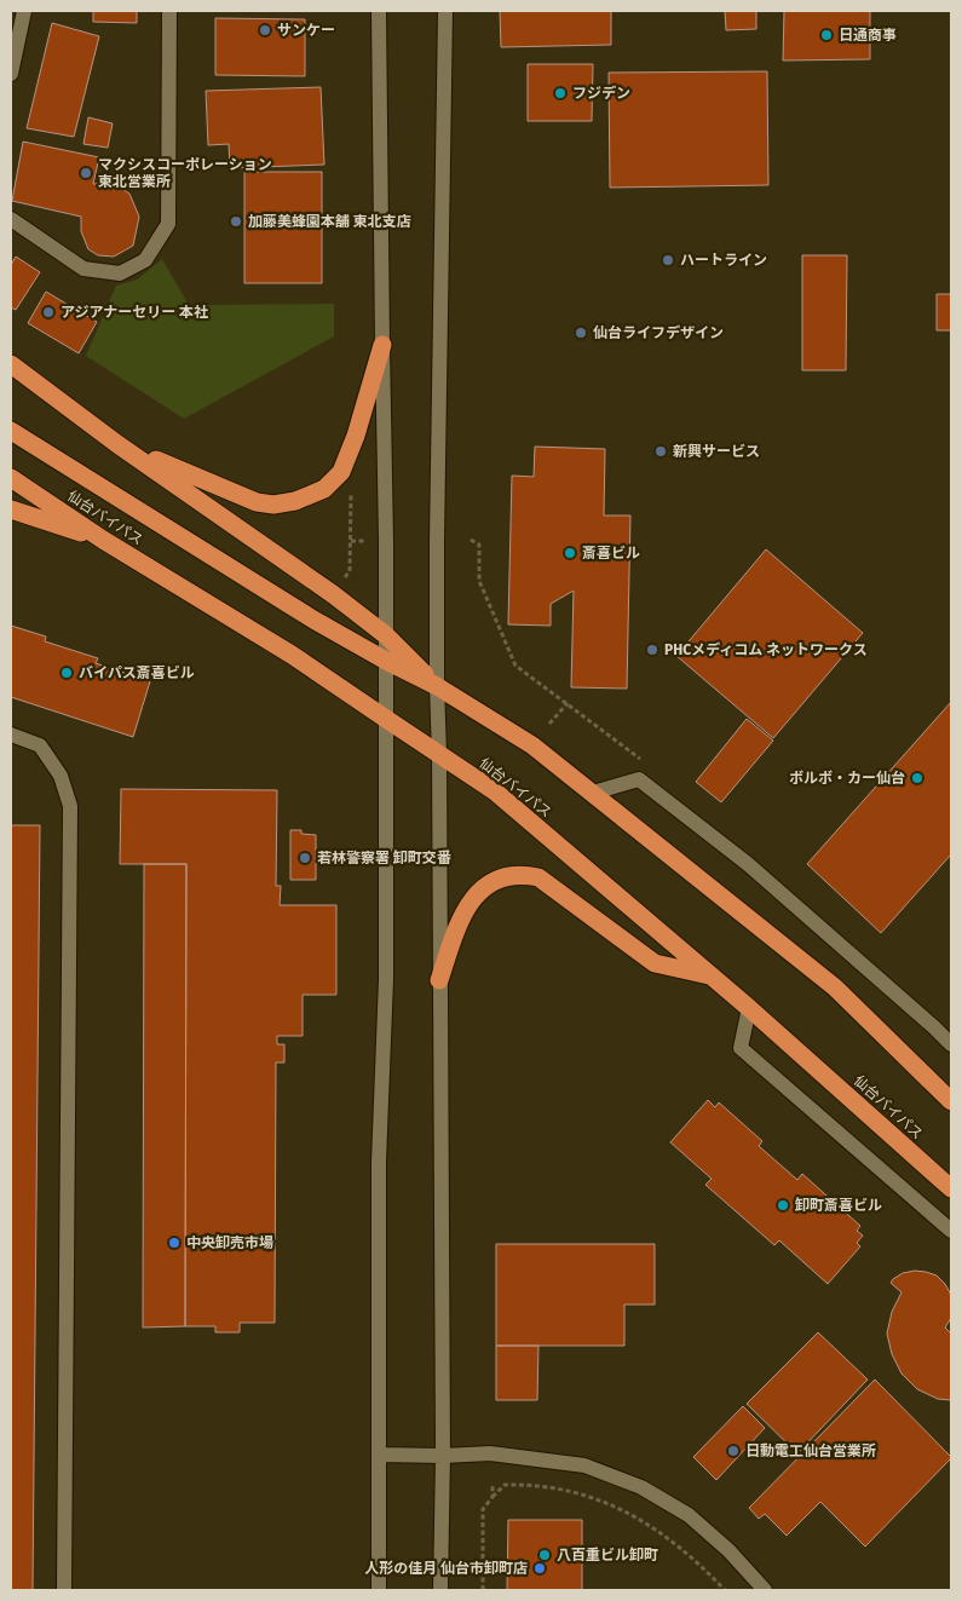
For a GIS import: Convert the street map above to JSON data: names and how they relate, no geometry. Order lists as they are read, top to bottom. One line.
{"streets":{"highway":["仙台バイパス"]},"places":["サンケー","日通商事","フジデン","マクシスコーポレーション 東北営業所","加藤美蜂園本舗 東北支店","ハートライン","アジアナーセリー 本社","仙台ライフデザイン","新興サービス","斎喜ビル","PHCメディコム ネットワークス","バイパス斎喜ビル","ボルボ・カー仙台","若林警察署 卸町交番","卸町斎喜ビル","中央卸売市場","日動電工仙台営業所","八百重ビル卸町","人形の佳月 仙台市卸町店"]}
